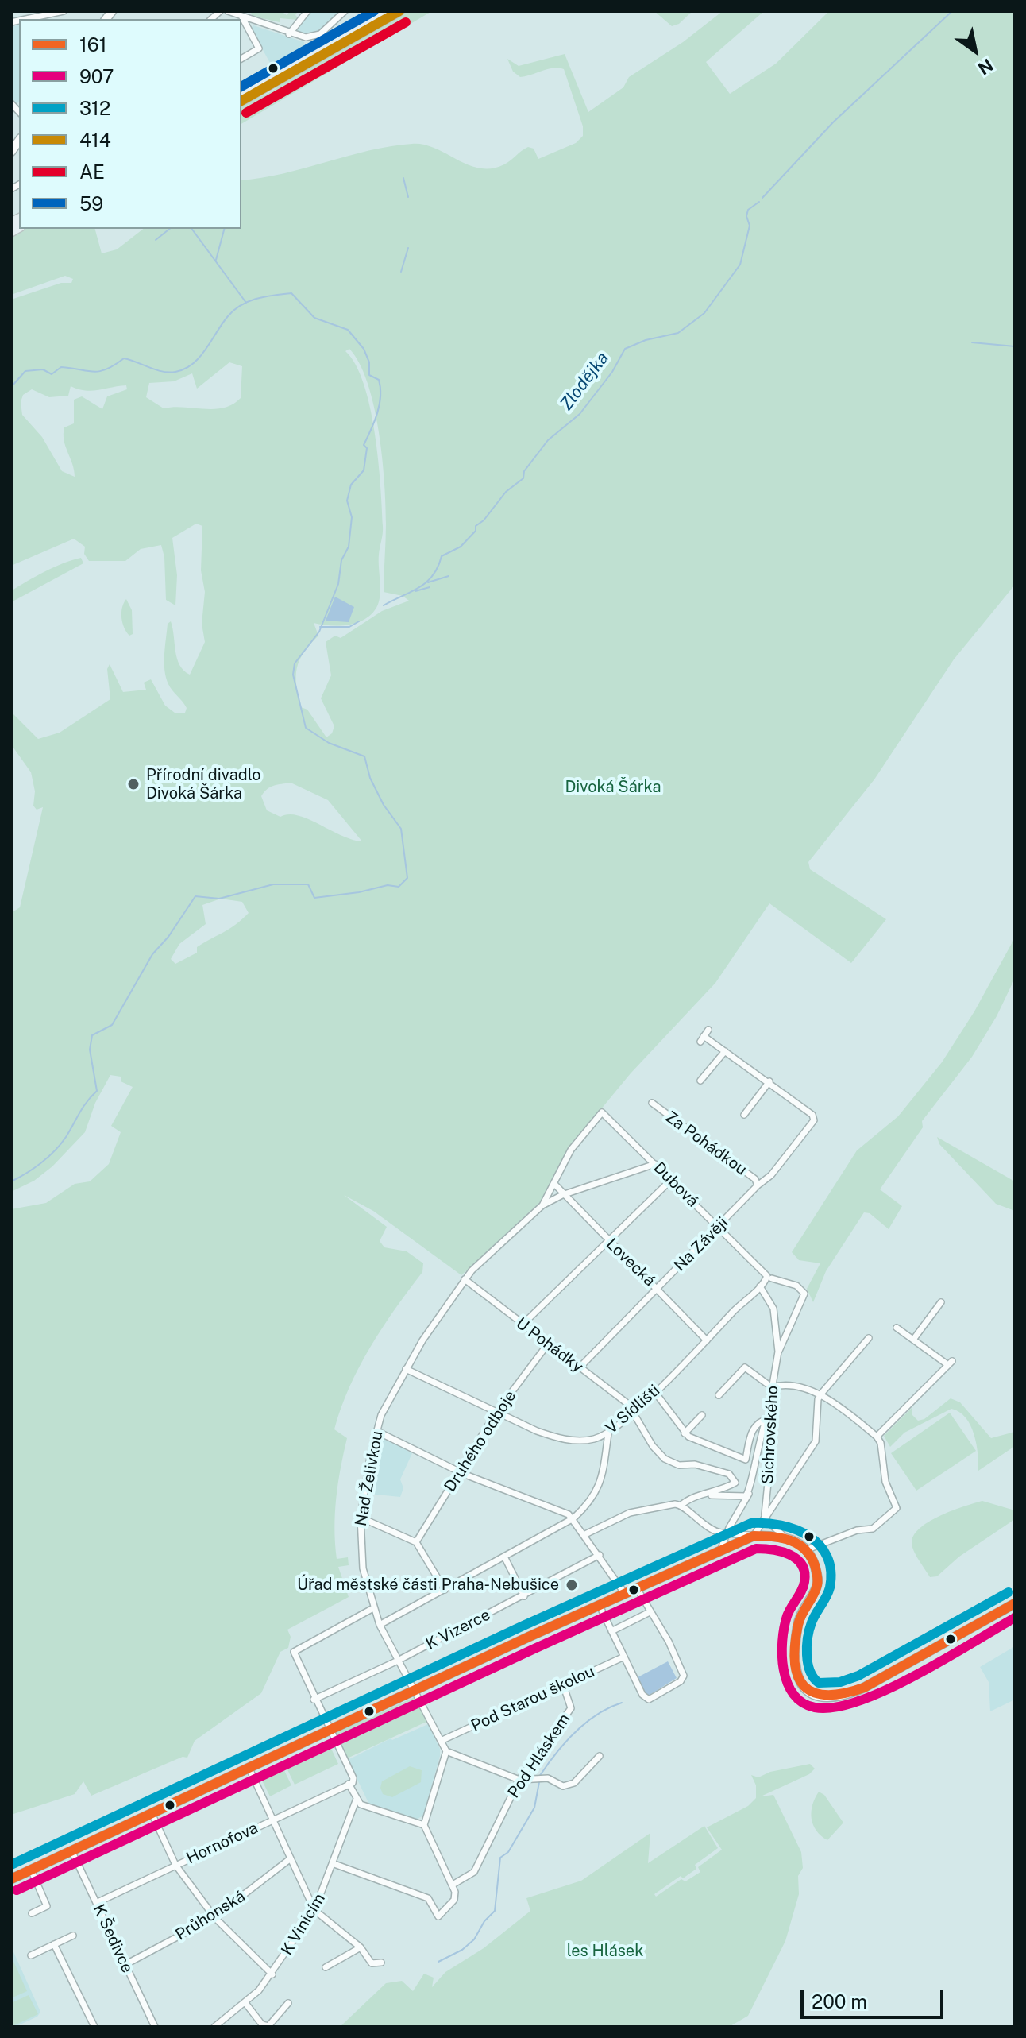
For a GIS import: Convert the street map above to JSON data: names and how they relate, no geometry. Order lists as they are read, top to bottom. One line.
{"streets":{"street":["Za Pohádkou","Dubová","Na Závěji","Lovecká","U Pohádky","V Sídlišti","Sichrovského","Druhého odboje","Nad Želivkou","K Vizerce","Pod Starou školou","Pod Hláskem","Hornofova","Průhonská","K Vinicím","K Šedivce"]},"crossings":[["Za Pohádkou","Na Závěji"],["Dubová","Na Závěji"],["Dubová","Lovecká"],["Dubová","V Sídlišti"],["Dubová","Sichrovského"],["Na Závěji","Lovecká"],["Na Závěji","U Pohádky"],["Lovecká","V Sídlišti"],["U Pohádky","V Sídlišti"],["U Pohádky","Druhého odboje"],["U Pohádky","Nad Želivkou"],["V Sídlišti","Sichrovského"],["V Sídlišti","Druhého odboje"],["V Sídlišti","Nad Želivkou"],["Nad Želivkou","K Vizerce"],["Nad Želivkou","Pod Starou školou"],["Pod Starou školou","Pod Hláskem"],["Hornofova","K Šedivce"],["Průhonská","K Šedivce"]],"water":["Zlodějka"],"parks":["Divoká Šárka","les Hlásek"],"places":["Přírodní divadlo Divoká Šárka","Úřad městské části Praha-Nebušice"],"lines":["transit line 414","transit line 59","transit line AE","transit line 312","transit line 161","transit line 907"],"legend":["161","907","312","414","AE","59"],"scale_bar":"200 m","north":"bottom right"}
